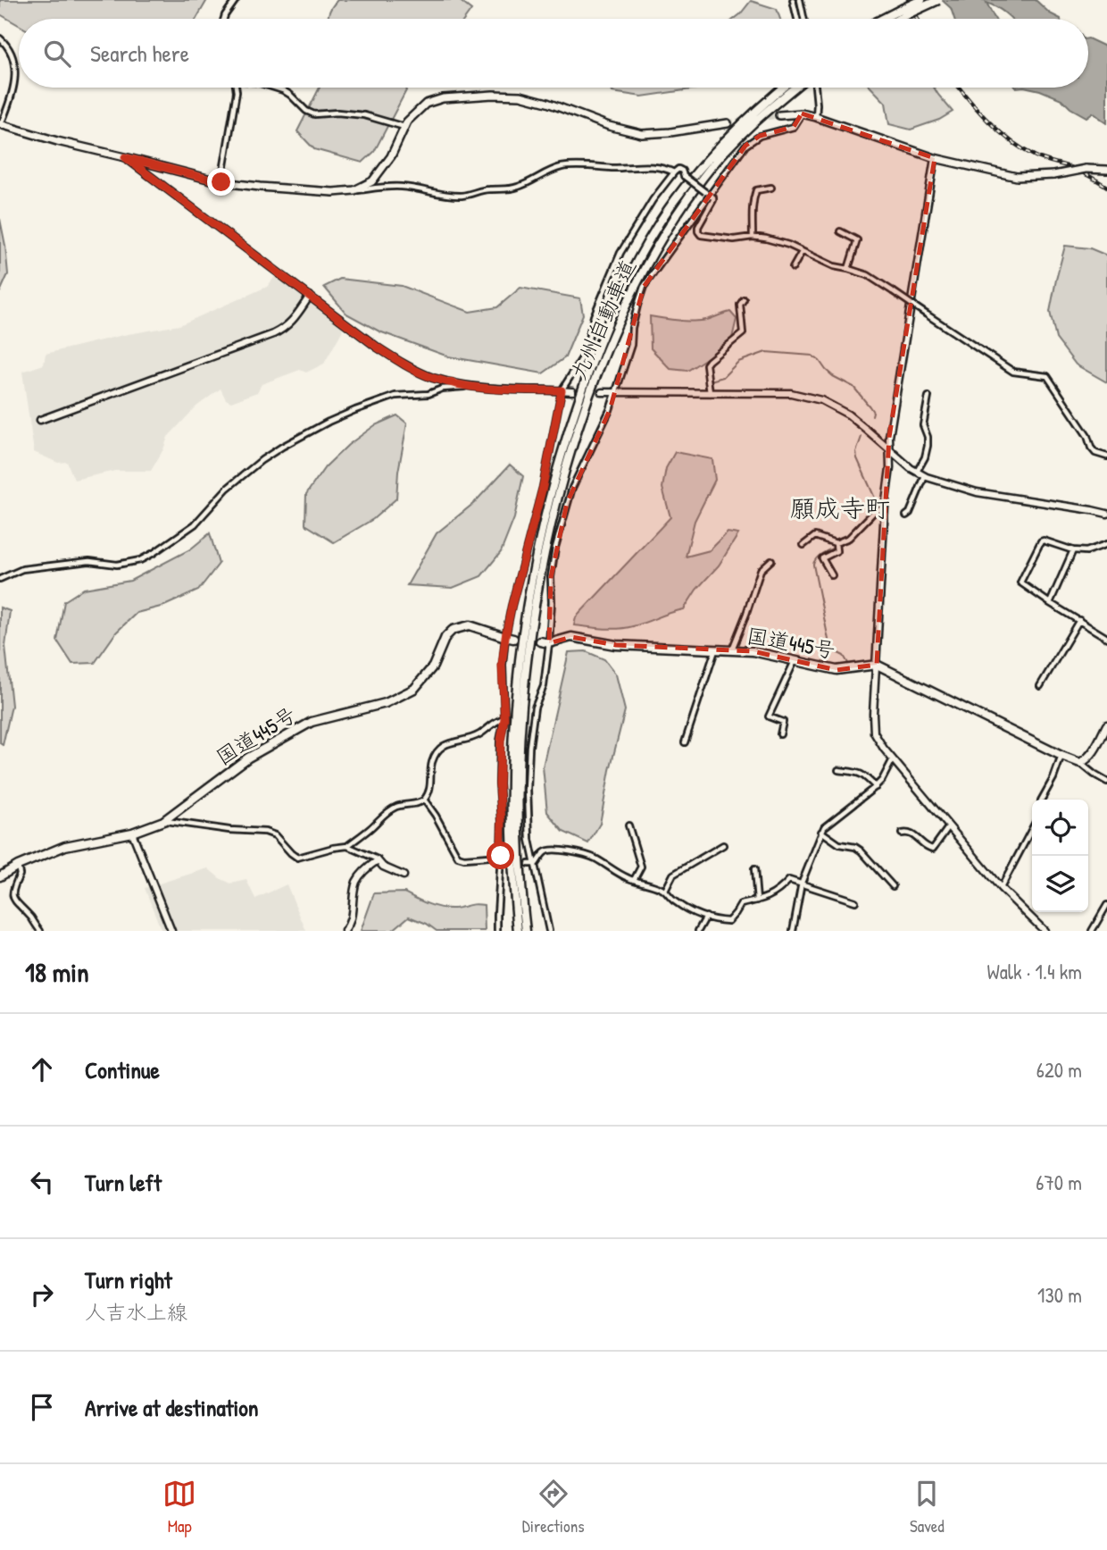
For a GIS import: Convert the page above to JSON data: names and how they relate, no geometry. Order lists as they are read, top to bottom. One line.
{"streets":{"highway":["九州自動車道","国道445号"]},"districts":["願成寺町"],"page":{"search":"Search here","heading":["18 min","Walk · 1.4 km"],"list":[["Continue","620 m"],["Turn left","670 m"],["Turn right","人吉水上線","130 m"],"Arrive at destination"],"nav":["Map","Directions","Saved"]}}
